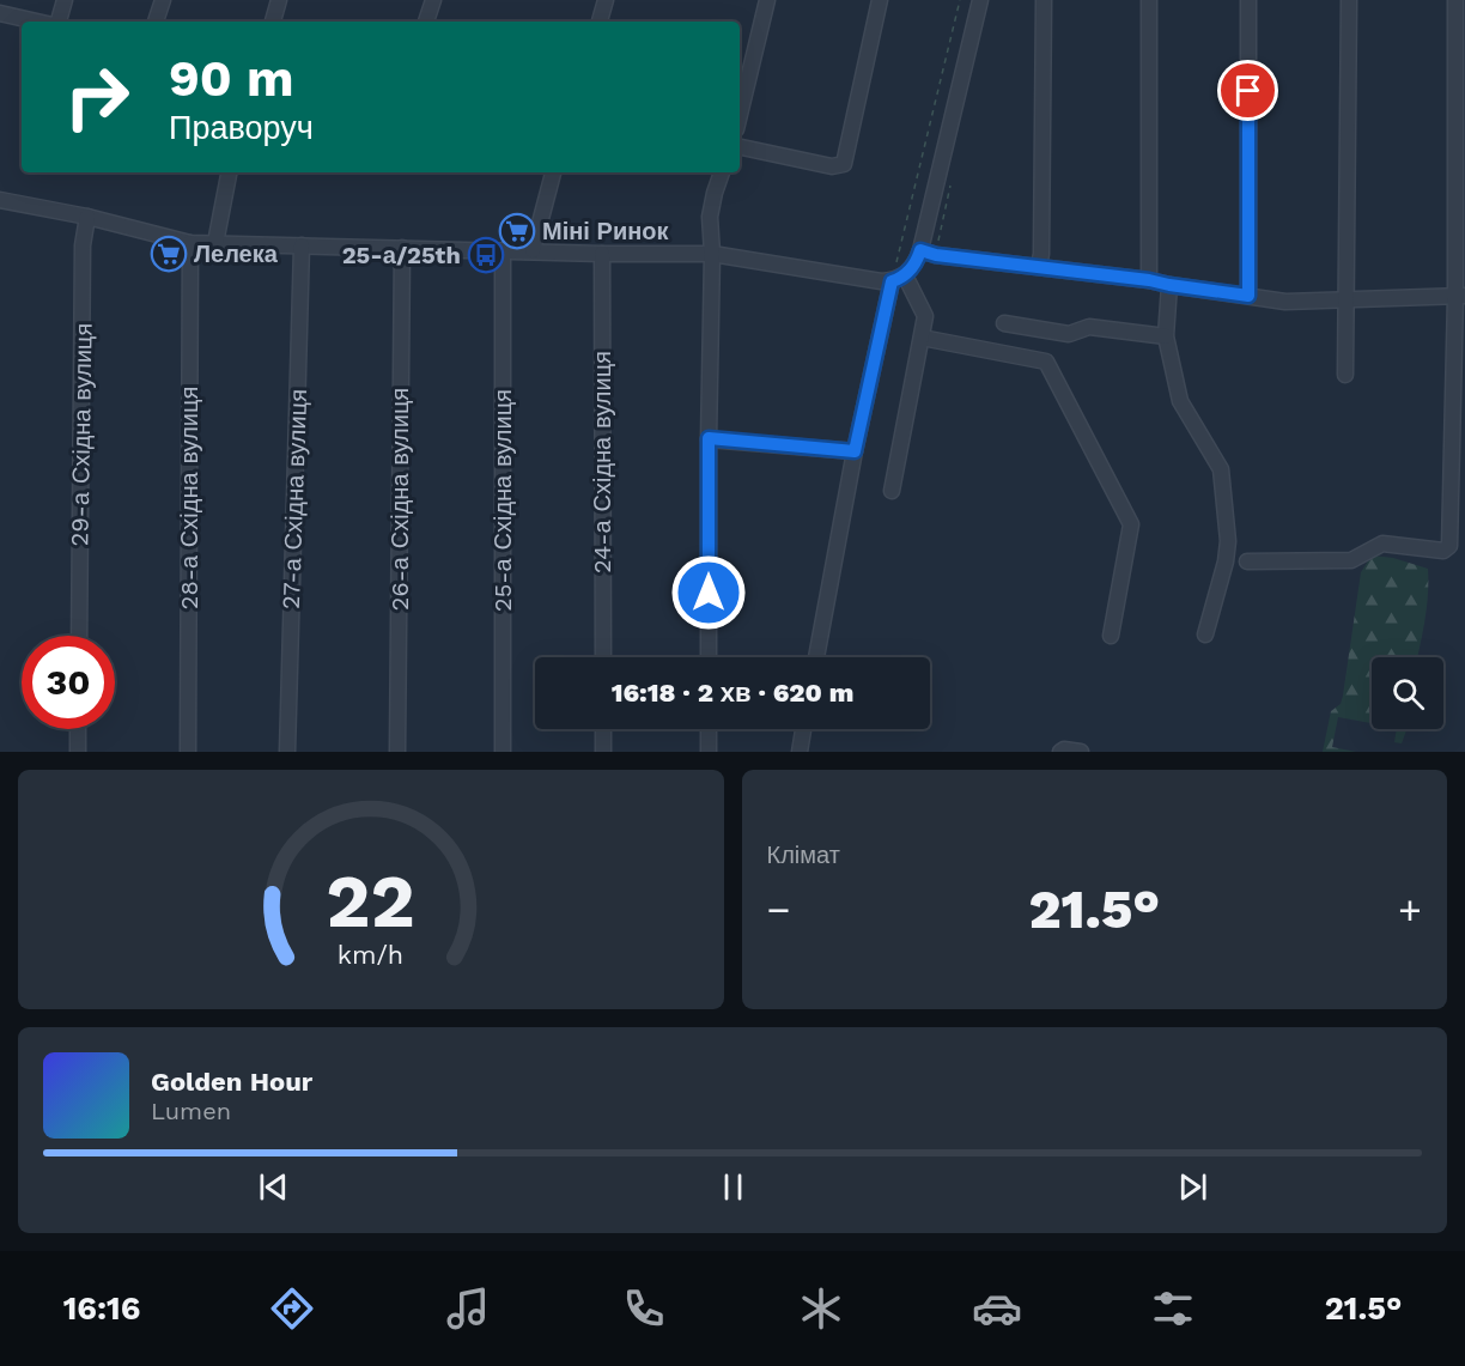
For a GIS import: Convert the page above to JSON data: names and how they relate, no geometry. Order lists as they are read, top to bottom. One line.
{"streets":{"street":["29-а Східна вулиця","24-а Східна вулиця","28-а Східна вулиця","27-а Східна вулиця","26-а Східна вулиця","25-а Східна вулиця"]},"places":{"supermarket":["Міні Ринок","Лелека"],"bus stop":["25-а/25th"]},"page":{"turn":["90 m","Праворуч"],"limit":"30","trip":"16:18 · 2 хв · 620 m","tile":"Клімат","heat":["−","21.5°","+"],"song":["Golden Hour","Lumen"],"tabs":["16:16","21.5°"],"gauge":["22","km/h"]}}
